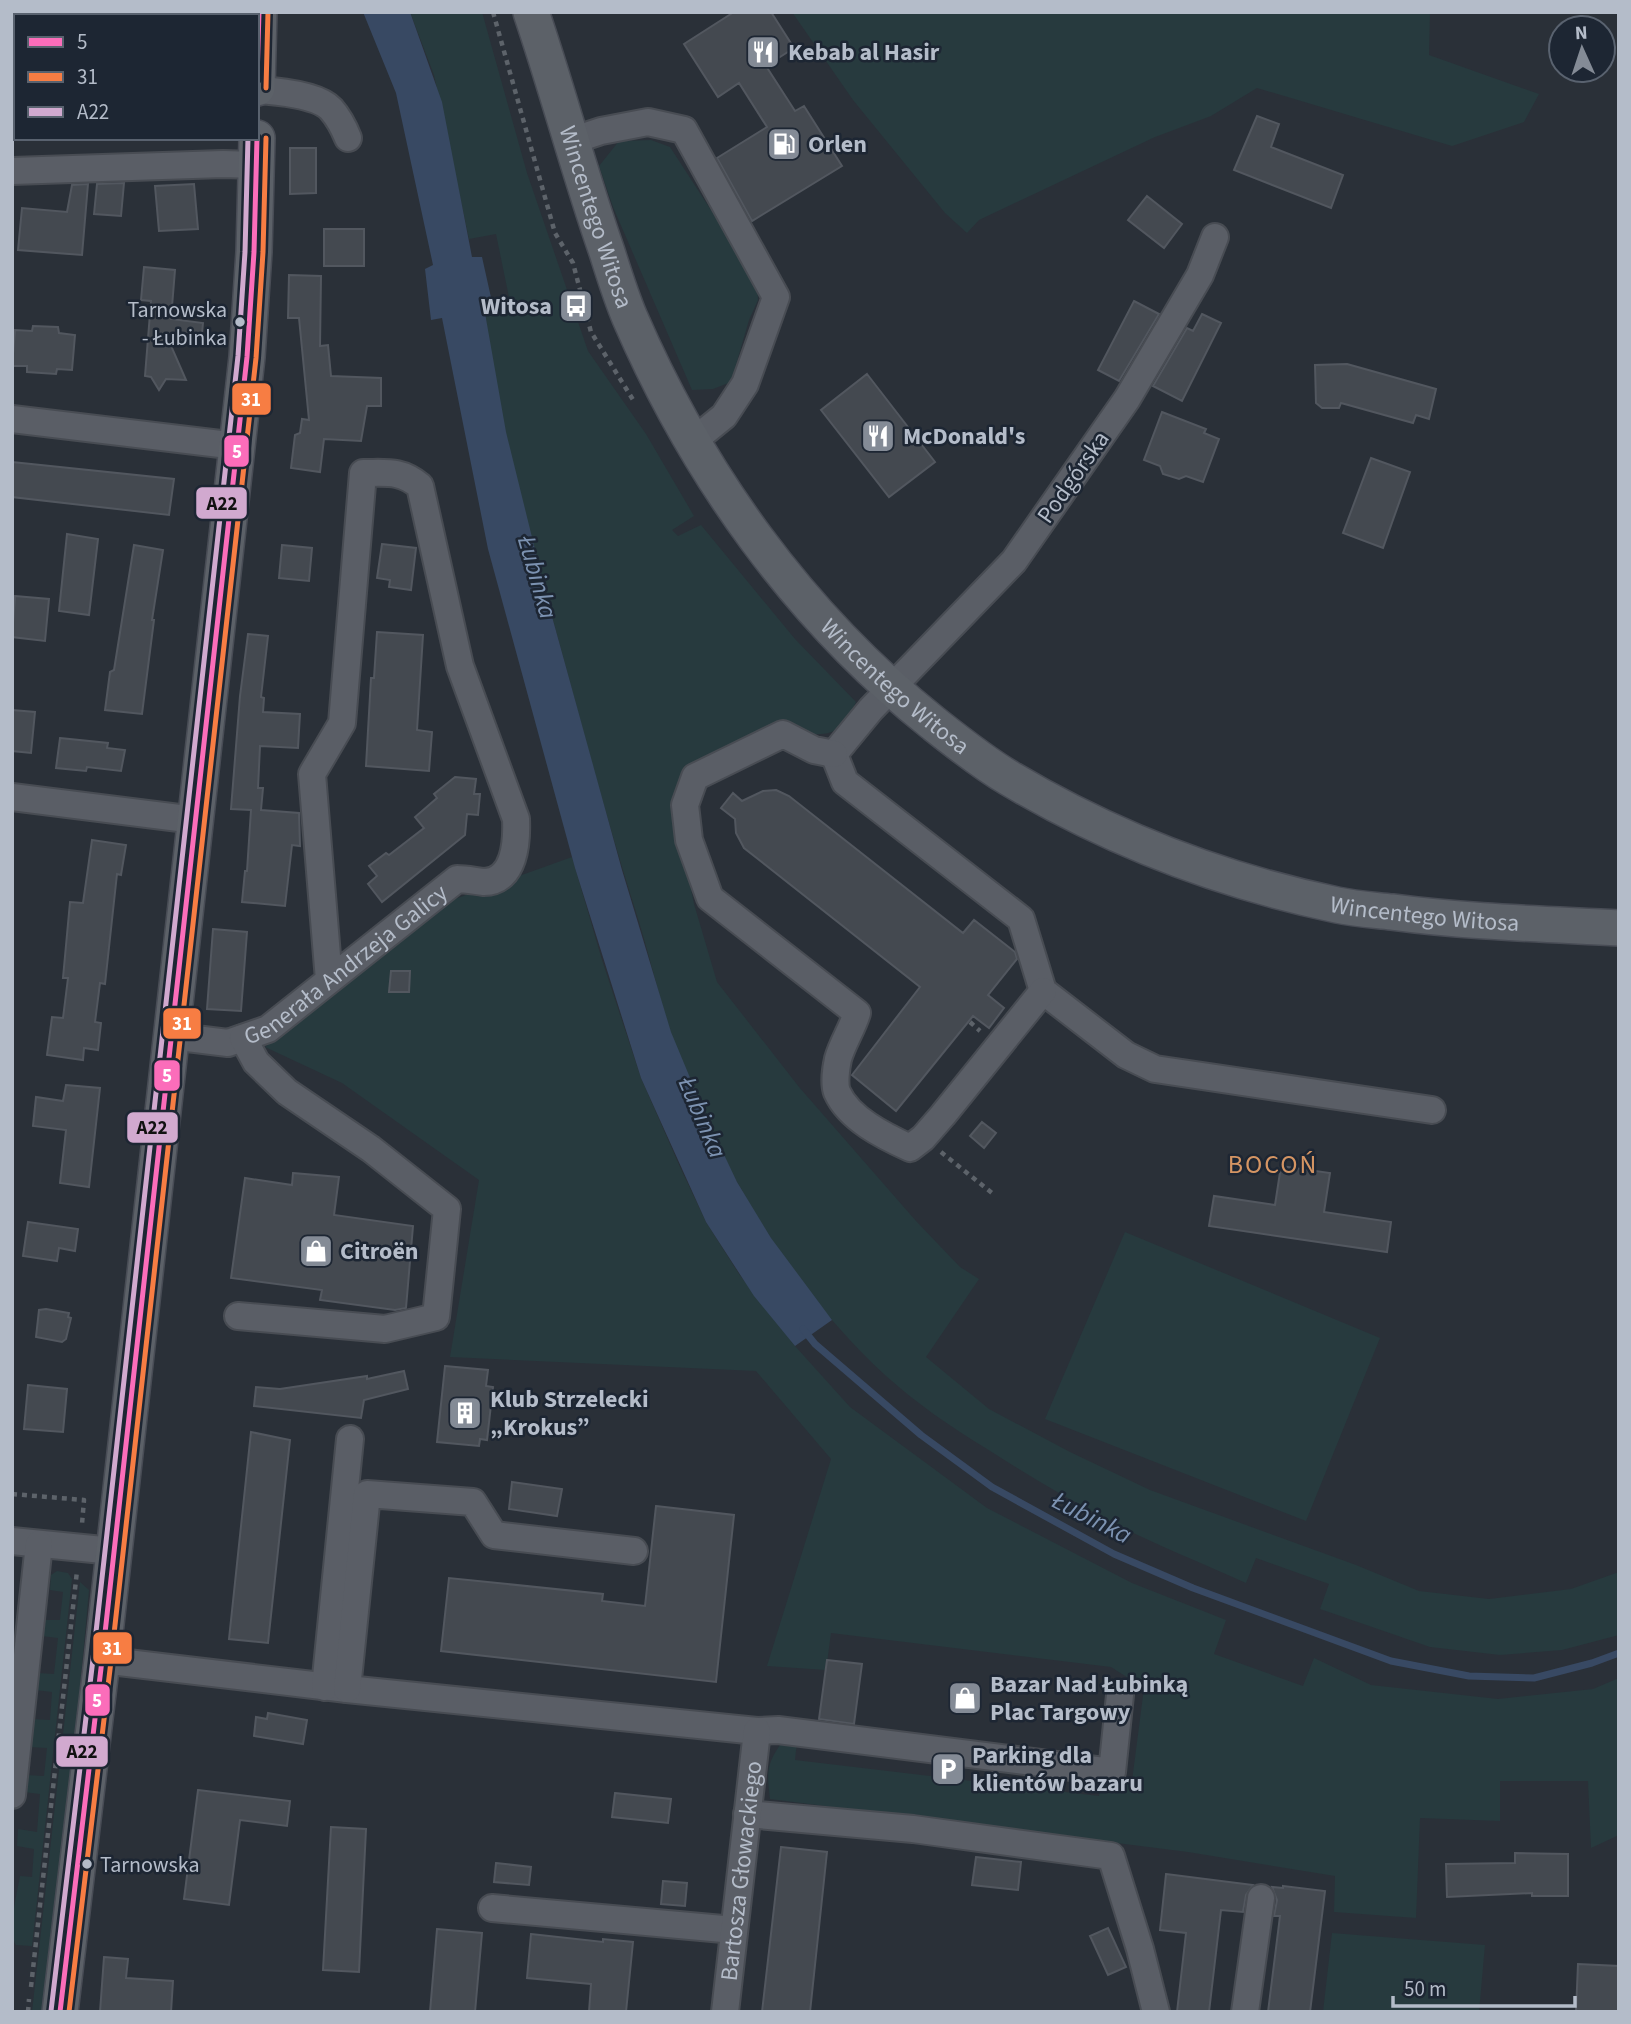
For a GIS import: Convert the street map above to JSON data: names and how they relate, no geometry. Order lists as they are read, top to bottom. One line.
{"streets":{"main road":["Wincentego Witosa"],"street":["Podgórska","Generała Andrzeja Galicy","Bartosza Głowackiego"]},"crossings":[["Wincentego Witosa","Podgórska"]],"districts":["BOCOŃ"],"water":["Łubinka"],"places":{"restaurant":["Kebab al Hasir","McDonald's"],"fuel station":["Orlen"],"bus stop":["Witosa"],"other":["Tarnowska - Łubinka","Tarnowska"],"shop":["Citroën","Bazar Nad Łubinką Plac Targowy"],"building":["Klub Strzelecki „Krokus”"],"parking":["Parking dla klientów bazaru"]},"lines":["transit line 5","transit line 31","transit line A22"],"legend":["5","31","A22"],"scale_bar":"50 m","north":"top"}
